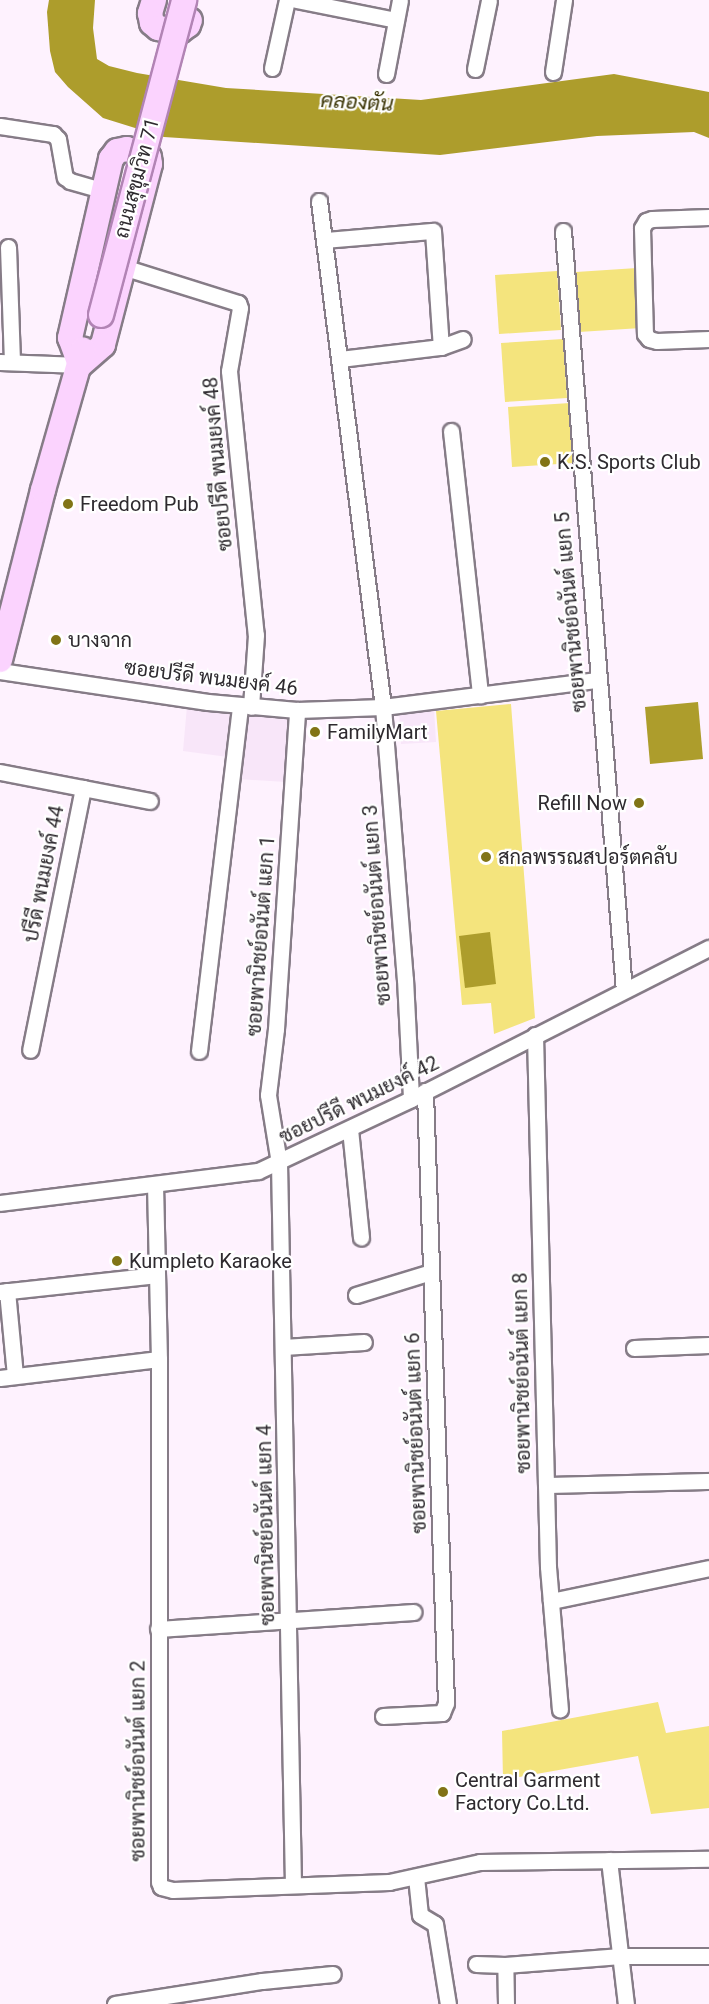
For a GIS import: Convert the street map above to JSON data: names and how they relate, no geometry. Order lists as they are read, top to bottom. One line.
{"streets":{"main road":["ถนนสุขุมวิท 71"],"street":["ซอยปรีดี พนมยงค์ 48","ซอยพานิชย์อนันต์ แยก 5","ซอยปรีดี พนมยงค์ 46","ปรีดี พนมยงค์ 44","ซอยพานิชย์อนันต์ แยก 3","ซอยพานิชย์อนันต์ แยก 1","ซอยปรีดี พนมยงค์ 42","ซอยพานิชย์อนันต์ แยก 8","ซอยพานิชย์อนันต์ แยก 6","ซอยพานิชย์อนันต์ แยก 4","ซอยพานิชย์อนันต์ แยก 2"]},"crossings":[["ซอยปรีดี พนมยงค์ 48","ซอยปรีดี พนมยงค์ 46"],["ซอยพานิชย์อนันต์ แยก 5","ซอยปรีดี พนมยงค์ 46"],["ซอยพานิชย์อนันต์ แยก 5","ซอยปรีดี พนมยงค์ 42"],["ซอยปรีดี พนมยงค์ 46","ซอยพานิชย์อนันต์ แยก 3"],["ซอยปรีดี พนมยงค์ 46","ซอยพานิชย์อนันต์ แยก 1"],["ซอยพานิชย์อนันต์ แยก 3","ซอยปรีดี พนมยงค์ 42"],["ซอยพานิชย์อนันต์ แยก 1","ซอยปรีดี พนมยงค์ 42"],["ซอยพานิชย์อนันต์ แยก 1","ซอยพานิชย์อนันต์ แยก 4"],["ซอยปรีดี พนมยงค์ 42","ซอยพานิชย์อนันต์ แยก 8"],["ซอยปรีดี พนมยงค์ 42","ซอยพานิชย์อนันต์ แยก 6"],["ซอยปรีดี พนมยงค์ 42","ซอยพานิชย์อนันต์ แยก 4"],["ซอยปรีดี พนมยงค์ 42","ซอยพานิชย์อนันต์ แยก 2"],["ซอยพานิชย์อนันต์ แยก 4","ซอยพานิชย์อนันต์ แยก 2"]],"water":["คลองตัน"],"places":["K.S. Sports Club","Freedom Pub","บางจาก","FamilyMart","Refill Now","สกลพรรณสปอร์ตคลับ","Kumpleto Karaoke","Central Garment Factory Co.Ltd."]}
